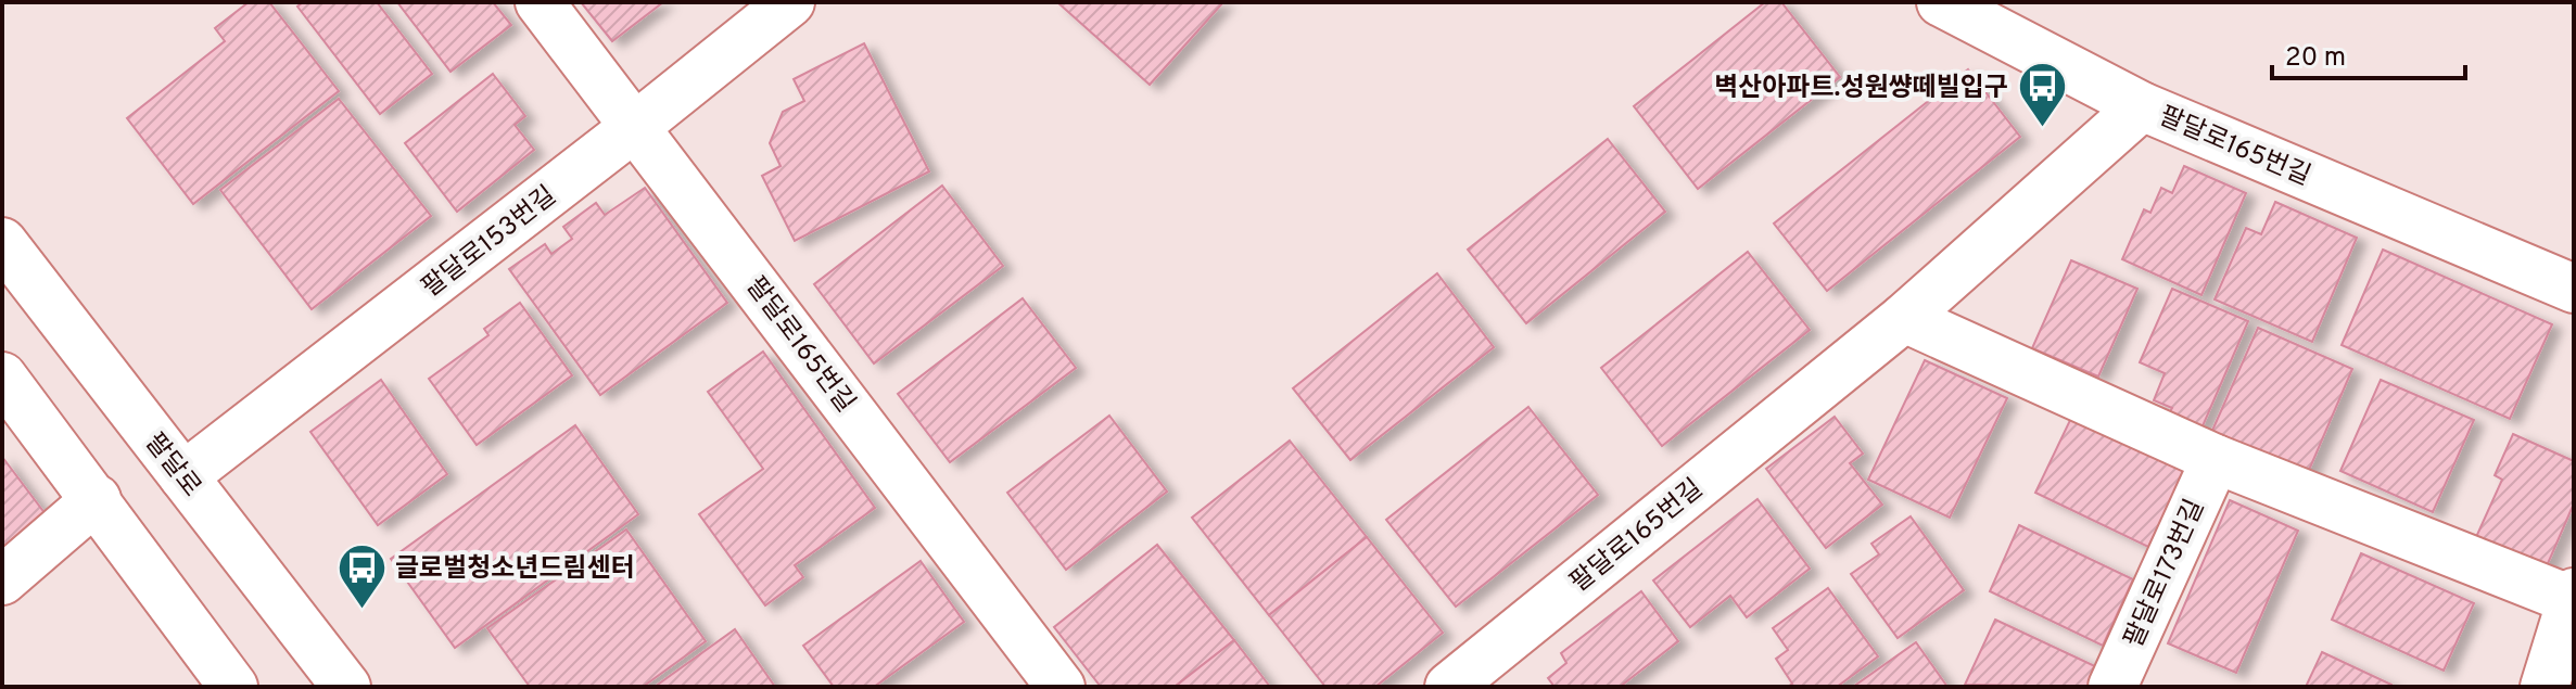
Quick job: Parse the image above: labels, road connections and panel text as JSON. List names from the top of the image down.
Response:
{
  "streets": {
    "street": [
      "팔달로165번길",
      "팔달로153번길",
      "팔달로",
      "팔달로173번길"
    ]
  },
  "crossings": [
    ["팔달로165번길", "팔달로153번길"],
    ["팔달로153번길", "팔달로"]
  ],
  "places": {
    "bus stop": ["벽산아파트.성원썅떼빌입구", "글로벌청소년드림센터"]
  },
  "scale_bar": "20 m"
}
